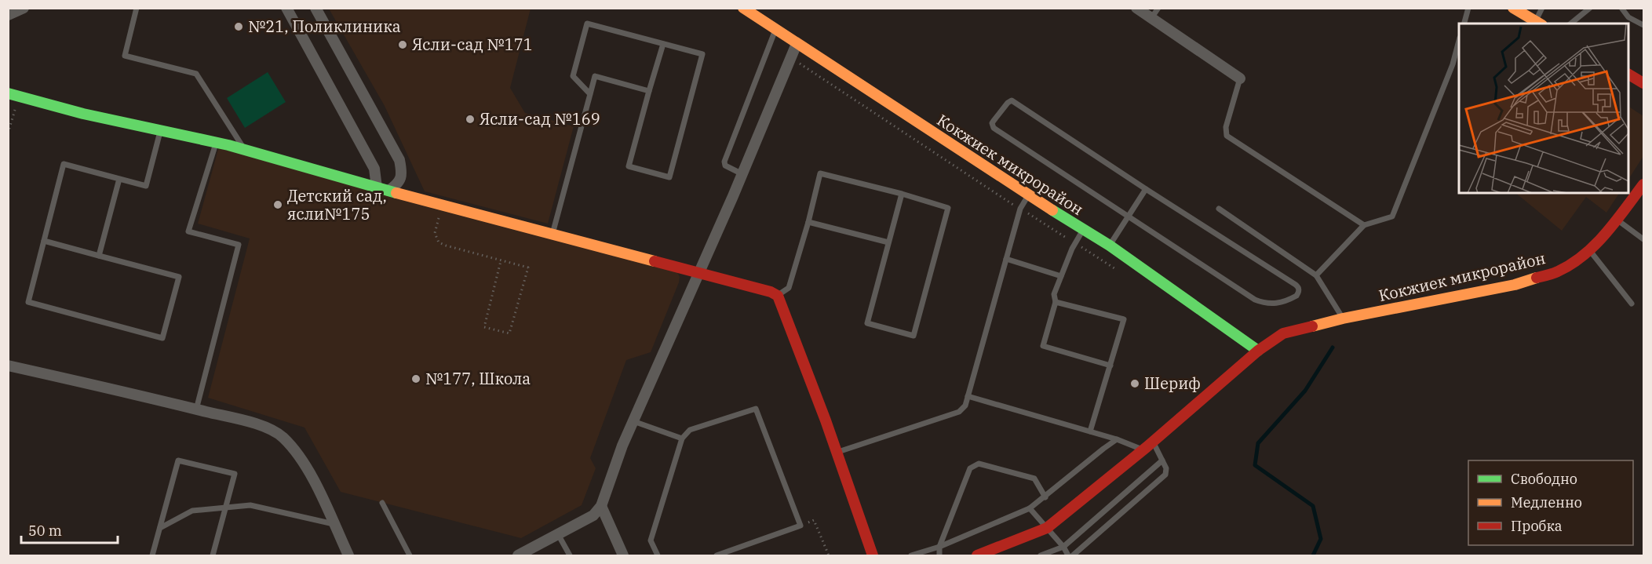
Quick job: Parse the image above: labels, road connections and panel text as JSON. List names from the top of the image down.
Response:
{
  "streets": {
    "street": ["Кокжиек микрорайон"]
  },
  "places": [
    "№21, Поликлиника",
    "Ясли-сад №171",
    "Ясли-сад №169",
    "Детский сад, ясли№175",
    "№177, Школа",
    "Шериф"
  ],
  "legend": ["Свободно", "Медленно", "Пробка"],
  "scale_bar": "50 m"
}
